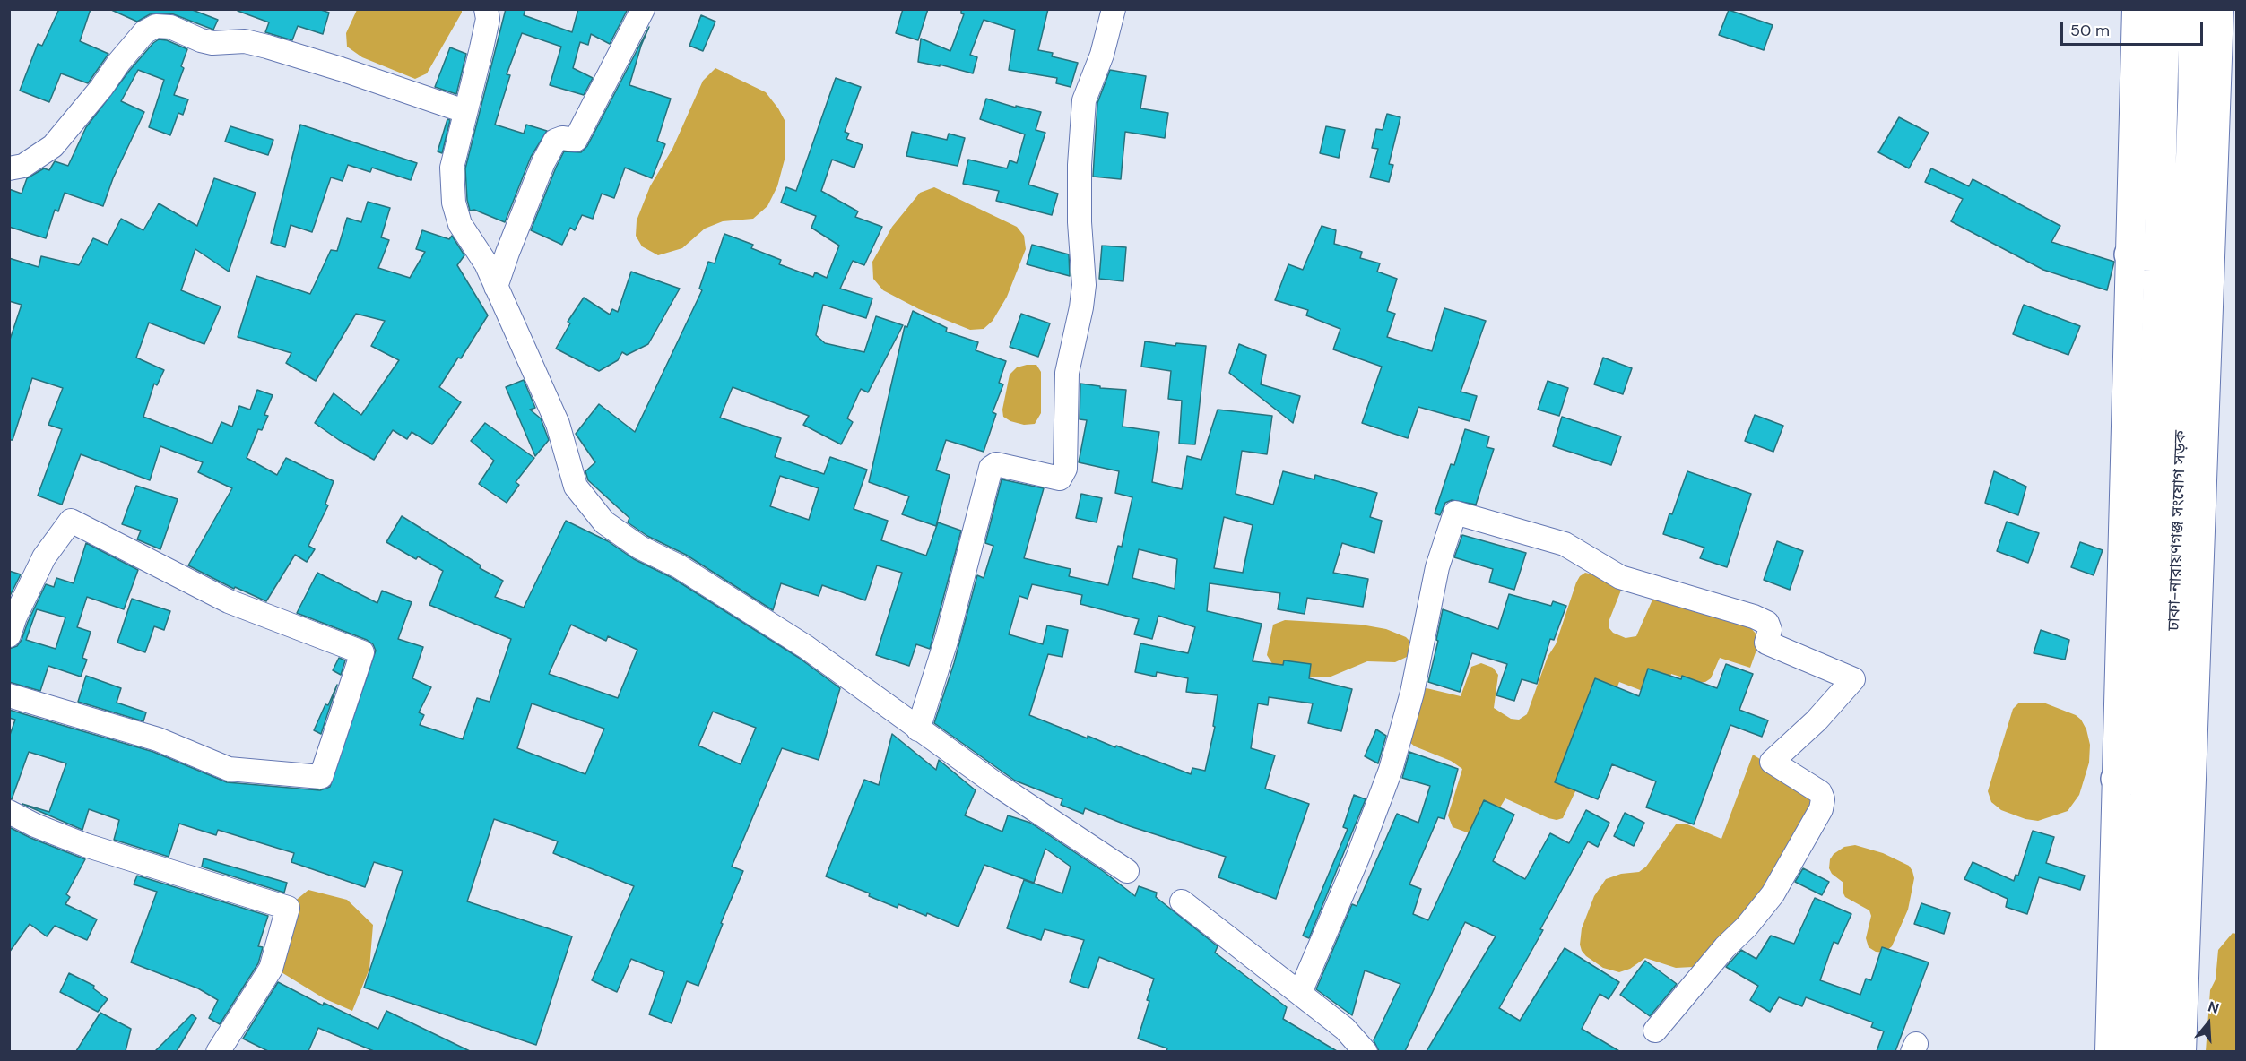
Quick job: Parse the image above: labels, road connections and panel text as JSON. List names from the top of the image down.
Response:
{
  "streets": {
    "main road": ["ঢাকা-নারায়ণগঞ্জ সংযোগ সড়ক"]
  },
  "scale_bar": "50 m",
  "north": "top"
}
